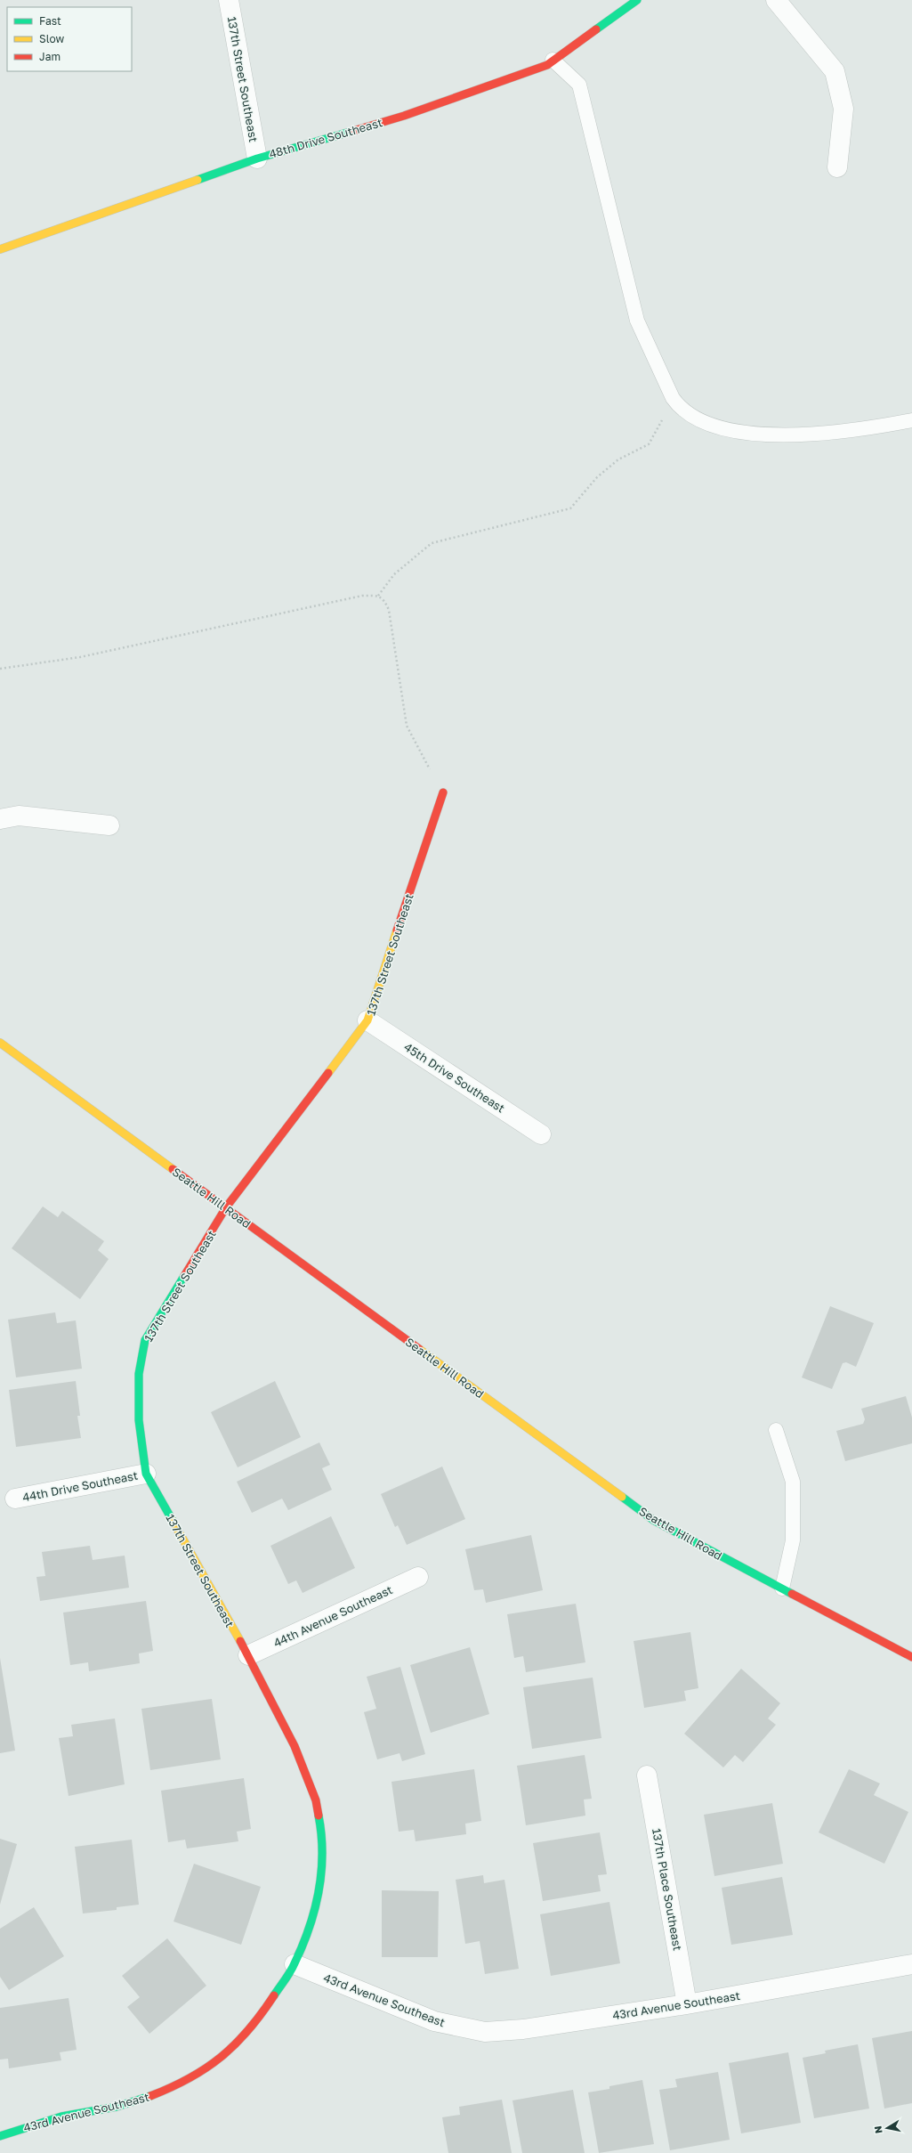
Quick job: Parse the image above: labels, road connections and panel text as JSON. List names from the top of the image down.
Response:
{
  "streets": {
    "street": [
      "137th Street Southeast",
      "48th Drive Southeast",
      "45th Drive Southeast",
      "Seattle Hill Road",
      "44th Drive Southeast",
      "44th Avenue Southeast",
      "137th Place Southeast",
      "43rd Avenue Southeast"
    ]
  },
  "crossings": [
    ["137th Street Southeast", "48th Drive Southeast"],
    ["137th Street Southeast", "45th Drive Southeast"],
    ["137th Street Southeast", "Seattle Hill Road"],
    ["137th Street Southeast", "44th Drive Southeast"],
    ["137th Street Southeast", "44th Avenue Southeast"],
    ["137th Street Southeast", "43rd Avenue Southeast"],
    ["137th Place Southeast", "43rd Avenue Southeast"]
  ],
  "legend": ["Fast", "Slow", "Jam"],
  "north": "left"
}
